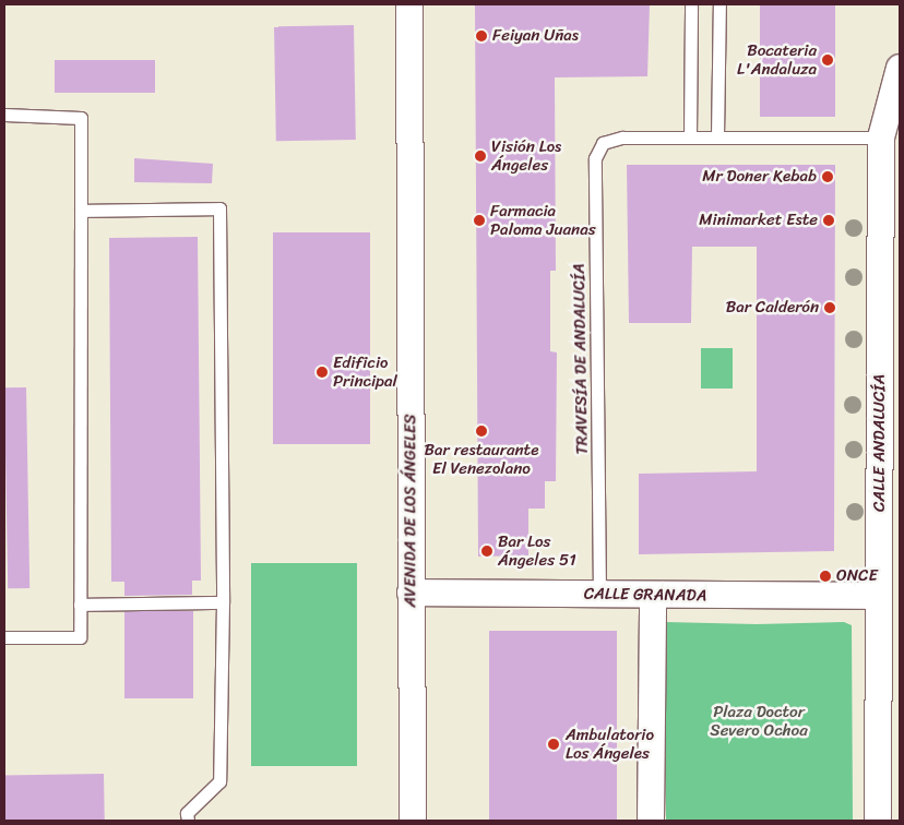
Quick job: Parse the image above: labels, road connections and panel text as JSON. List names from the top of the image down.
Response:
{
  "streets": {
    "street": ["CALLE ANDALUCÍA", "AVENIDA DE LOS ÁNGELES", "CALLE GRANADA"],
    "lane": ["TRAVESÍA DE ANDALUCÍA"]
  },
  "crossings": [
    ["TRAVESÍA DE ANDALUCÍA", "CALLE ANDALUCÍA"],
    ["TRAVESÍA DE ANDALUCÍA", "CALLE GRANADA"],
    ["CALLE ANDALUCÍA", "CALLE GRANADA"],
    ["AVENIDA DE LOS ÁNGELES", "CALLE GRANADA"]
  ],
  "parks": ["Plaza Doctor Severo Ochoa"],
  "places": [
    "Feiyan Uñas",
    "Bocateria L'Andaluza",
    "Visión Los Ángeles",
    "Mr Doner Kebab",
    "Farmacia Paloma Juanas",
    "Minimarket Este",
    "Bar Calderón",
    "Edificio Principal",
    "Bar restaurante El Venezolano",
    "Bar Los Ángeles 51",
    "ONCE",
    "Ambulatorio Los Ángeles"
  ]
}
